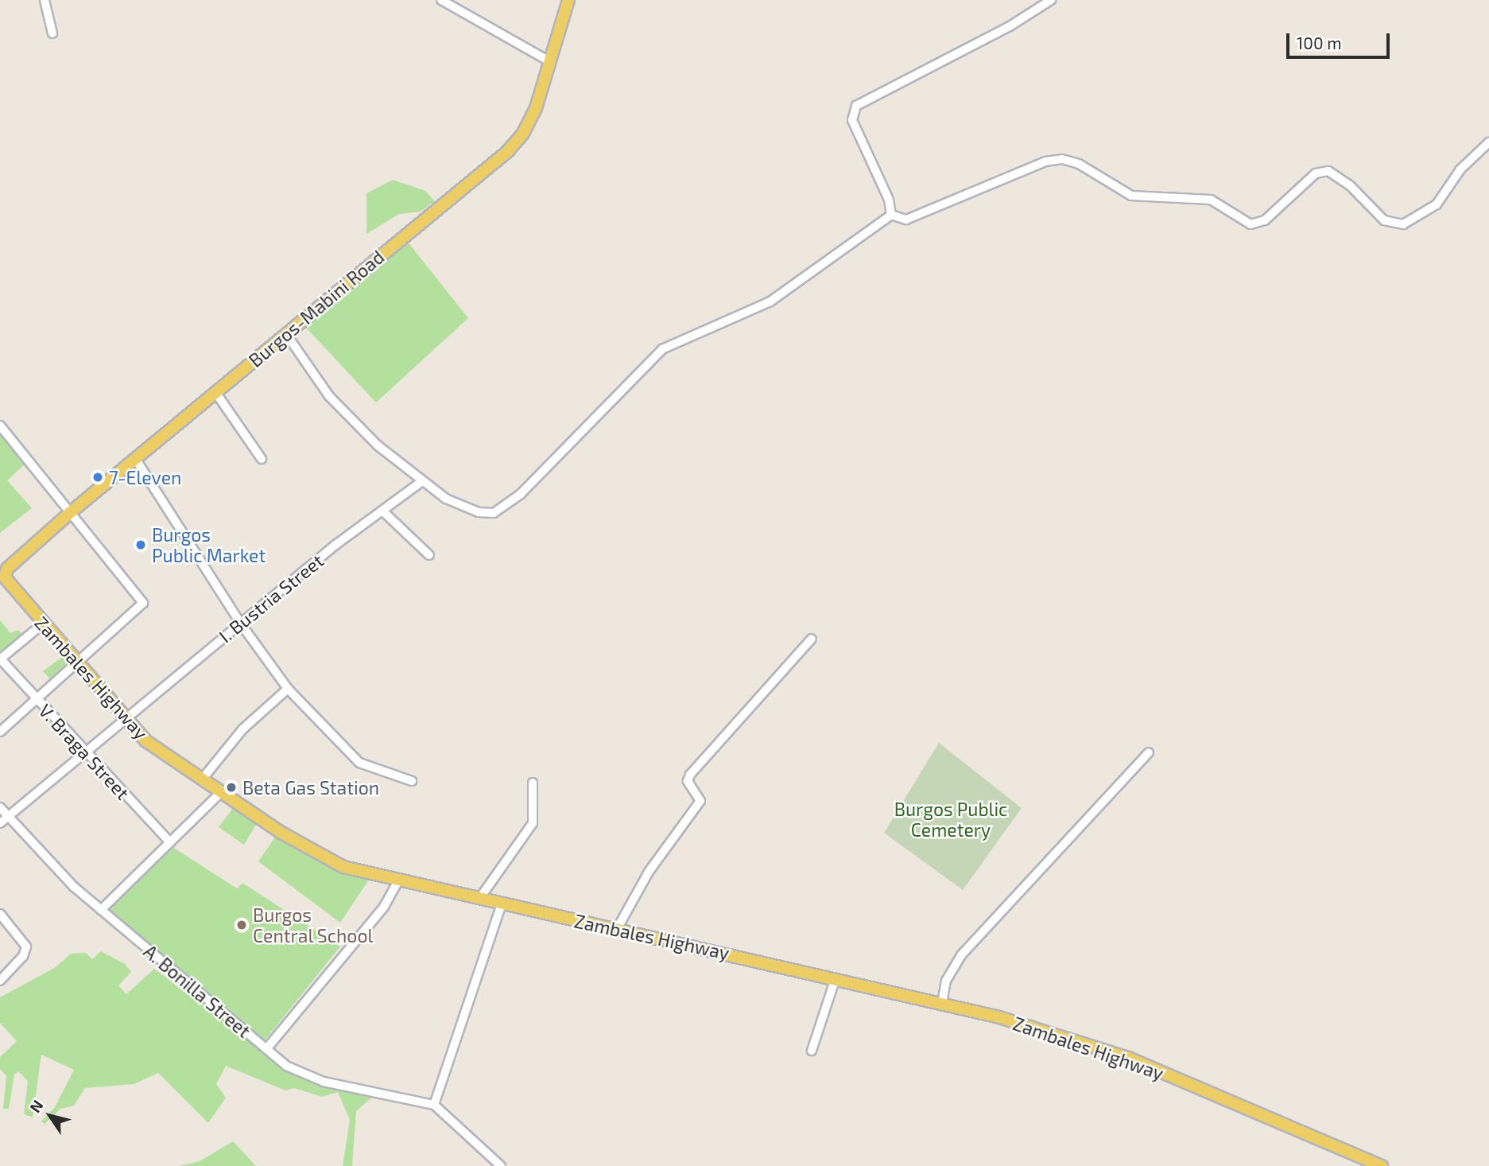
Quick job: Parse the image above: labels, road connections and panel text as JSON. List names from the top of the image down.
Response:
{
  "streets": {
    "main road": ["Burgos-Mabini Road", "Zambales Highway"],
    "street": ["I. Bustria Street", "V. Braga Street", "A. Bonilla Street"]
  },
  "crossings": [
    ["Burgos-Mabini Road", "Zambales Highway"],
    ["I. Bustria Street", "Zambales Highway"],
    ["I. Bustria Street", "V. Braga Street"],
    ["I. Bustria Street", "A. Bonilla Street"]
  ],
  "parks": ["Burgos Public Cemetery"],
  "places": [
    "7-Eleven",
    "Burgos Public Market",
    "Beta Gas Station",
    "Burgos Central School"
  ],
  "scale_bar": "100 m",
  "north": "top left"
}
